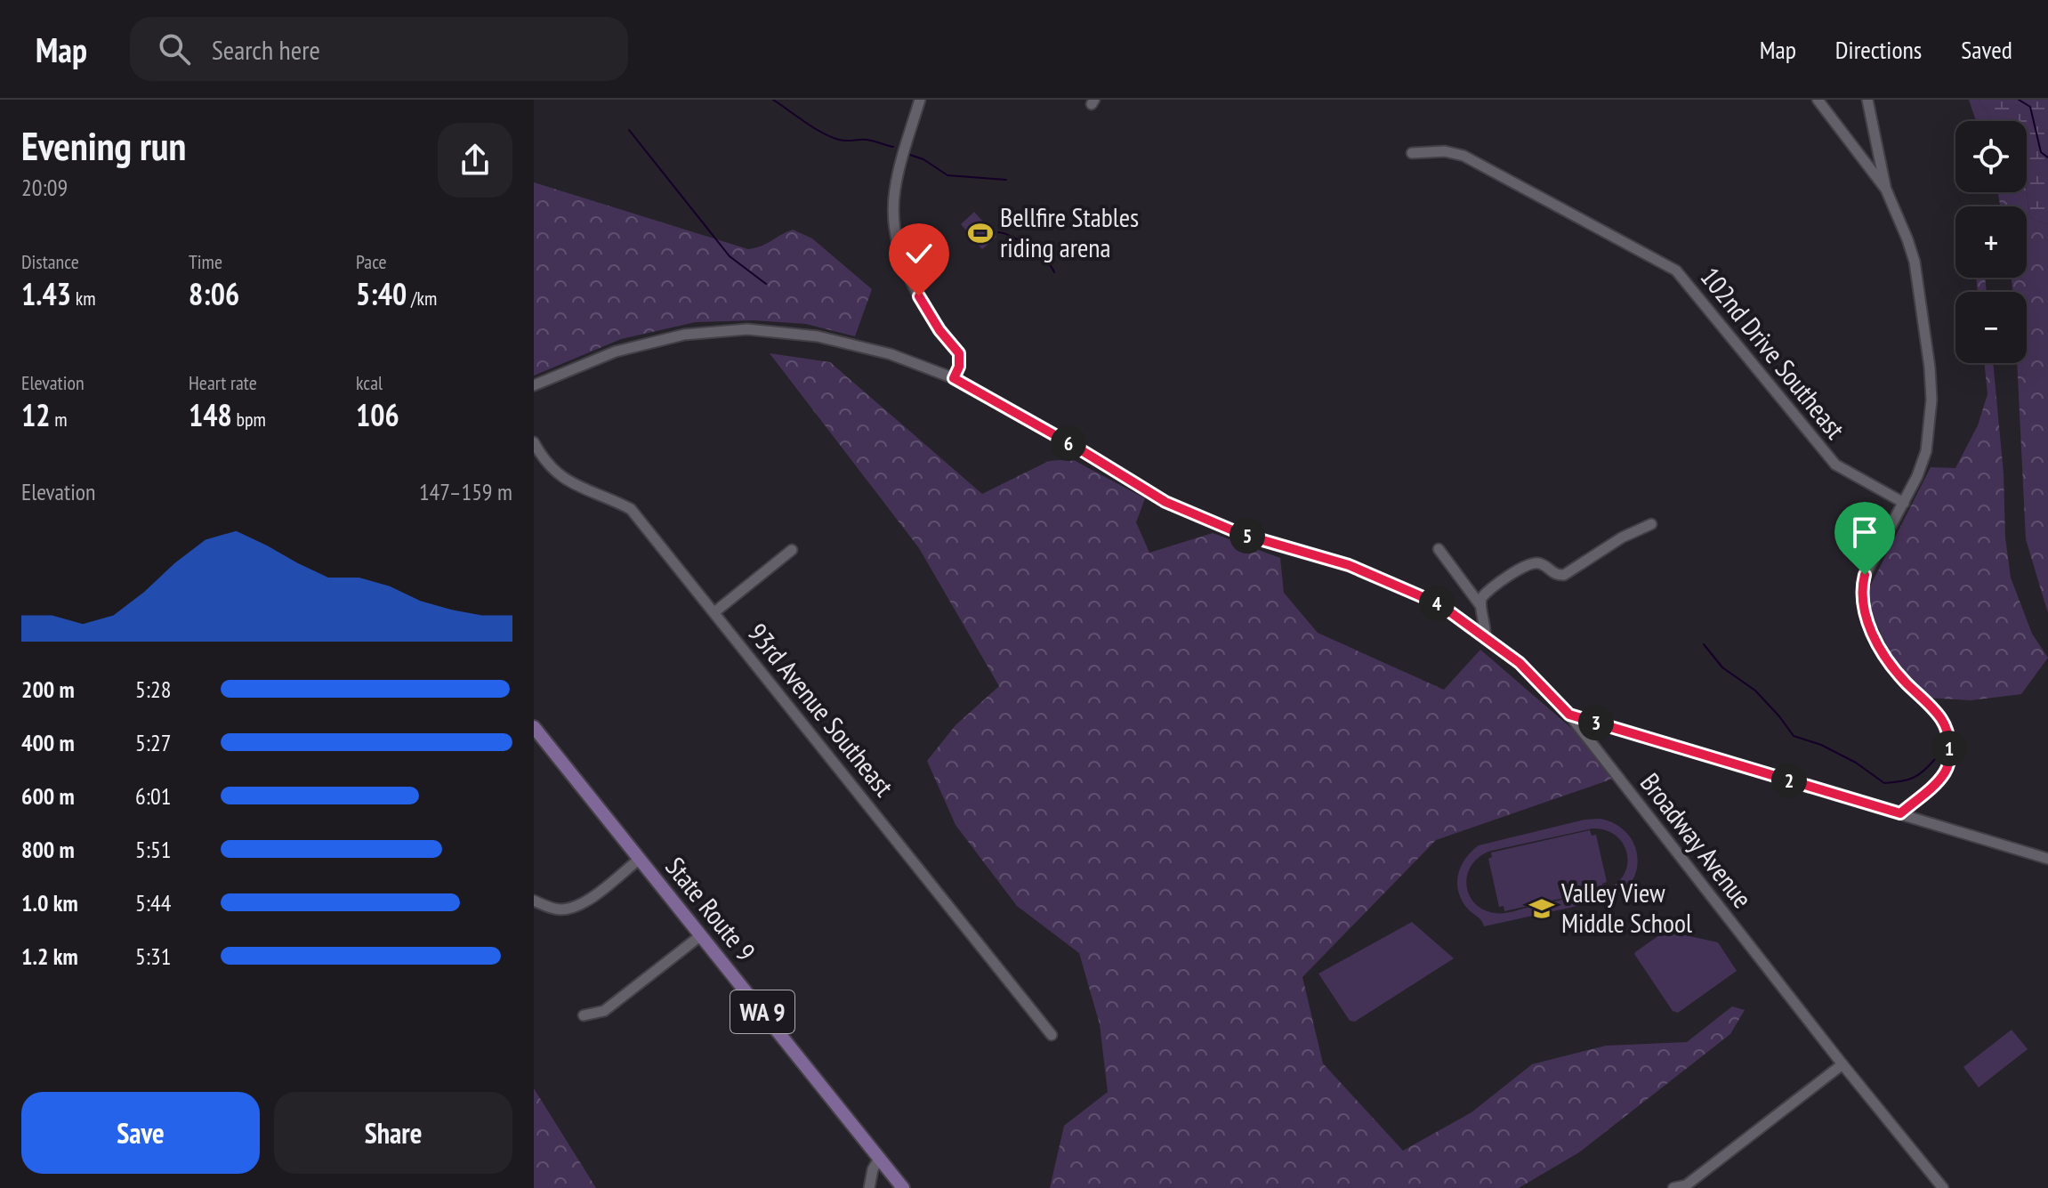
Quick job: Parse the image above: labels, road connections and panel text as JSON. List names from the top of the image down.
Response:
{
  "streets": {
    "main road": ["State Route 9", "WA 9"],
    "street": ["102nd Drive Southeast", "93rd Avenue Southeast", "Broadway Avenue"]
  },
  "places": {
    "sports": ["Bellfire Stables riding arena"],
    "school or university": ["Valley View Middle School"]
  },
  "page": {
    "header": "Map",
    "search": "Search here",
    "nav": ["Map", "Directions", "Saved"],
    "heading": ["Evening run", "20:09"],
    "map_buttons": ["+", "−"],
    "stats": [
      ["Distance", "1.43 km"],
      ["Time", "8:06"],
      ["Pace", "5:40 /km"],
      ["Elevation", "12 m"],
      ["Heart rate", "148 bpm"],
      ["kcal", "106"]
    ],
    "pins": [
      "6",
      "5",
      "4",
      "3",
      "1",
      "2"
    ],
    "chart": ["Elevation", "147–159 m"],
    "list": [
      {
        "name": "200 m",
        "note": "5:28"
      },
      {
        "name": "400 m",
        "note": "5:27"
      },
      {
        "name": "600 m",
        "note": "6:01"
      },
      {
        "name": "800 m",
        "note": "5:51"
      },
      {
        "name": "1.0 km",
        "note": "5:44"
      },
      {
        "name": "1.2 km",
        "note": "5:31"
      }
    ],
    "buttons": ["Save", "Share"]
  }
}
